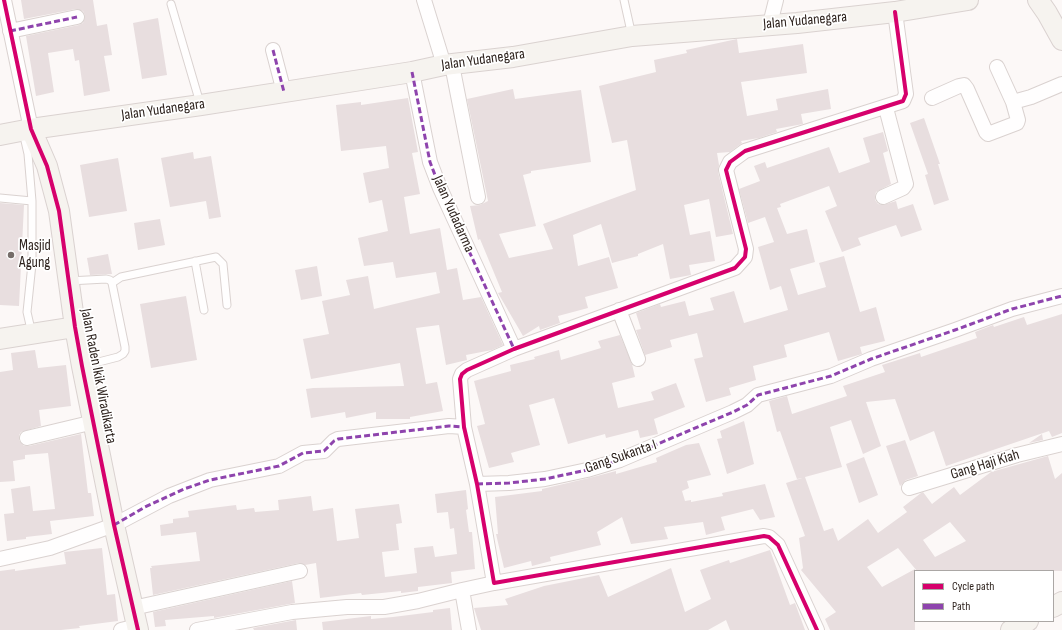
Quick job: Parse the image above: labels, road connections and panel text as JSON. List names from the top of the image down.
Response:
{
  "streets": {
    "main road": ["Jalan Yudanegara", "Jalan Raden Ikik Wiradikarta"],
    "street": ["Jalan Yudadarma", "Gang Sukanta I", "Gang Haji Kiah"]
  },
  "crossings": [
    ["Jalan Yudanegara", "Jalan Yudadarma"],
    ["Jalan Yudanegara", "Jalan Raden Ikik Wiradikarta"]
  ],
  "places": ["Masjid Agung"],
  "legend": ["Cycle path", "Path"]
}
